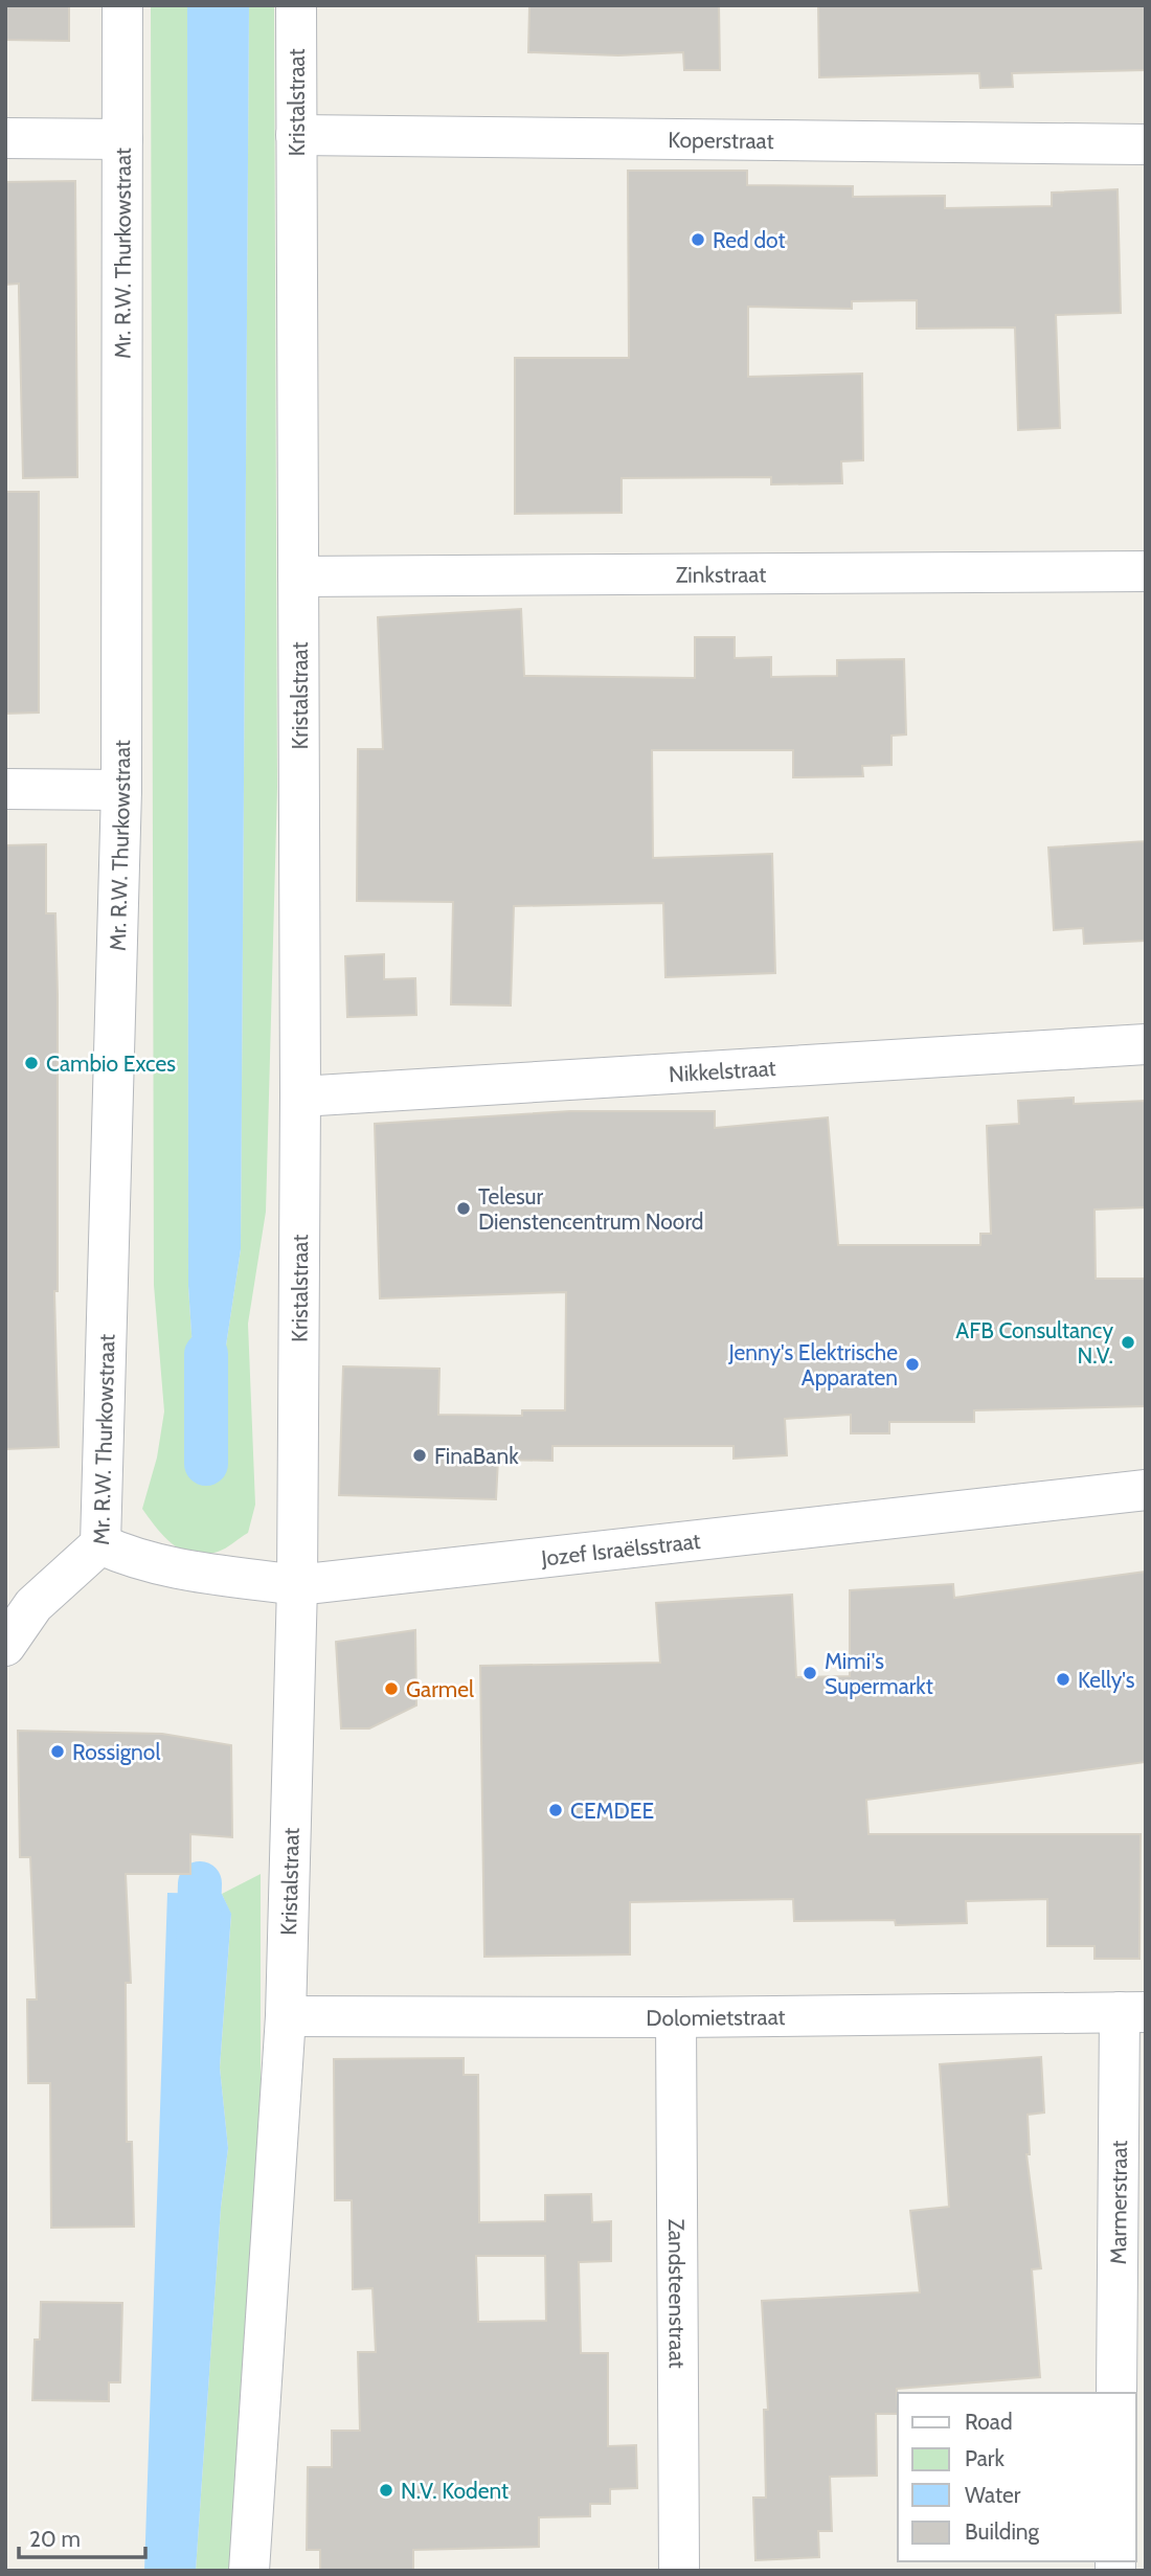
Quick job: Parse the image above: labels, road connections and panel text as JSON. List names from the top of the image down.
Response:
{
  "streets": {
    "street": [
      "Kristalstraat",
      "Koperstraat",
      "Mr. R.W. Thurkowstraat",
      "Zinkstraat",
      "Nikkelstraat",
      "Jozef Israëlsstraat",
      "Dolomietstraat",
      "Marmerstraat",
      "Zandsteenstraat"
    ]
  },
  "crossings": [
    ["Kristalstraat", "Koperstraat"],
    ["Kristalstraat", "Zinkstraat"],
    ["Kristalstraat", "Nikkelstraat"],
    ["Kristalstraat", "Jozef Israëlsstraat"],
    ["Kristalstraat", "Dolomietstraat"],
    ["Mr. R.W. Thurkowstraat", "Jozef Israëlsstraat"],
    ["Dolomietstraat", "Marmerstraat"],
    ["Dolomietstraat", "Zandsteenstraat"]
  ],
  "places": [
    "Red dot",
    "Cambio Exces",
    "Telesur Dienstencentrum Noord",
    "AFB Consultancy N.V.",
    "Jenny's Elektrische Apparaten",
    "FinaBank",
    "Mimi's Supermarkt",
    "Kelly's",
    "Garmel",
    "Rossignol",
    "CEMDEE",
    "N.V. Kodent"
  ],
  "legend": [
    "Road",
    "Park",
    "Water",
    "Building"
  ],
  "scale_bar": "20 m"
}
